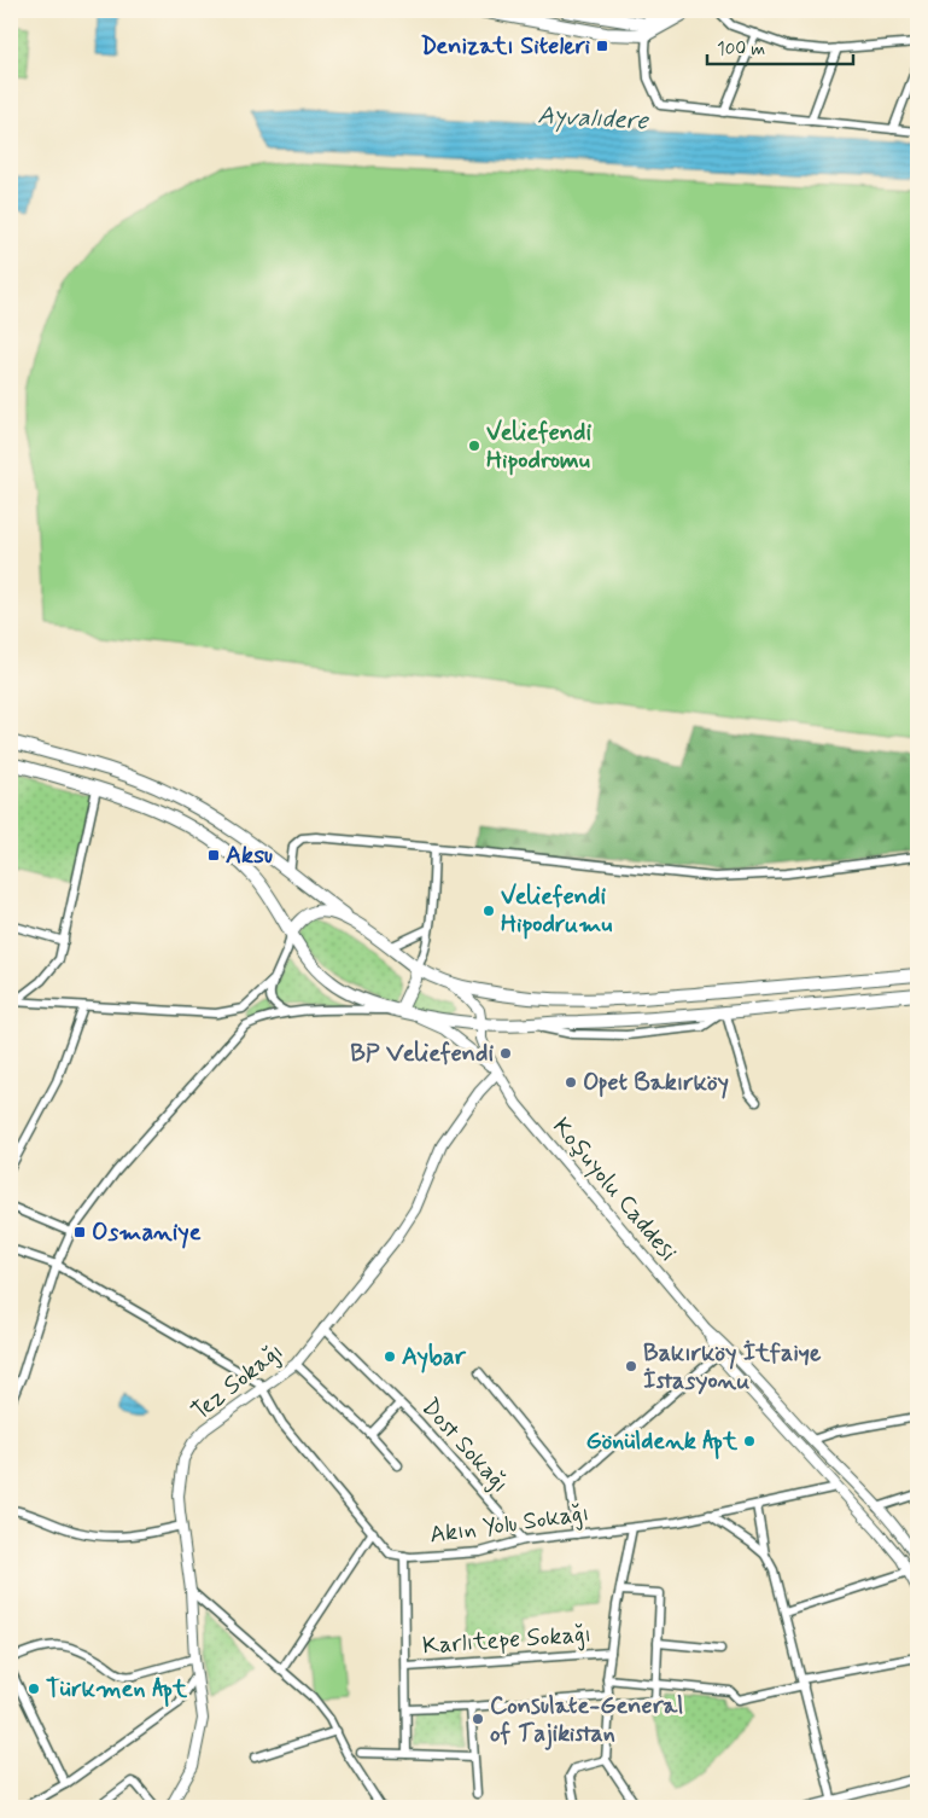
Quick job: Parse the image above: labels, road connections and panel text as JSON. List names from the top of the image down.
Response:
{
  "streets": {
    "street": [
      "Koşuyolu Caddesi",
      "Tez Sokağı",
      "Dost Sokağı",
      "Akın Yolu Sokağı",
      "Karlıtepe Sokağı"
    ]
  },
  "crossings": [
    ["Koşuyolu Caddesi", "Tez Sokağı"],
    ["Koşuyolu Caddesi", "Akın Yolu Sokağı"],
    ["Tez Sokağı", "Dost Sokağı"],
    ["Tez Sokağı", "Akın Yolu Sokağı"],
    ["Dost Sokağı", "Akın Yolu Sokağı"]
  ],
  "water": ["Ayvalıdere"],
  "places": {
    "transit": ["Denizatı Siteleri", "Aksu", "Osmaniye"],
    "other": [
      "Veliefendi Hipodromu",
      "Veliefendi Hipodrumu",
      "BP Veliefendi",
      "Opet Bakırköy",
      "Aybar",
      "Bakırköy İtfaiye İstasyonu",
      "Gönüldenk Apt",
      "Türkmen Apt",
      "Consulate-General of Tajikistan"
    ]
  },
  "scale_bar": "100 m"
}
